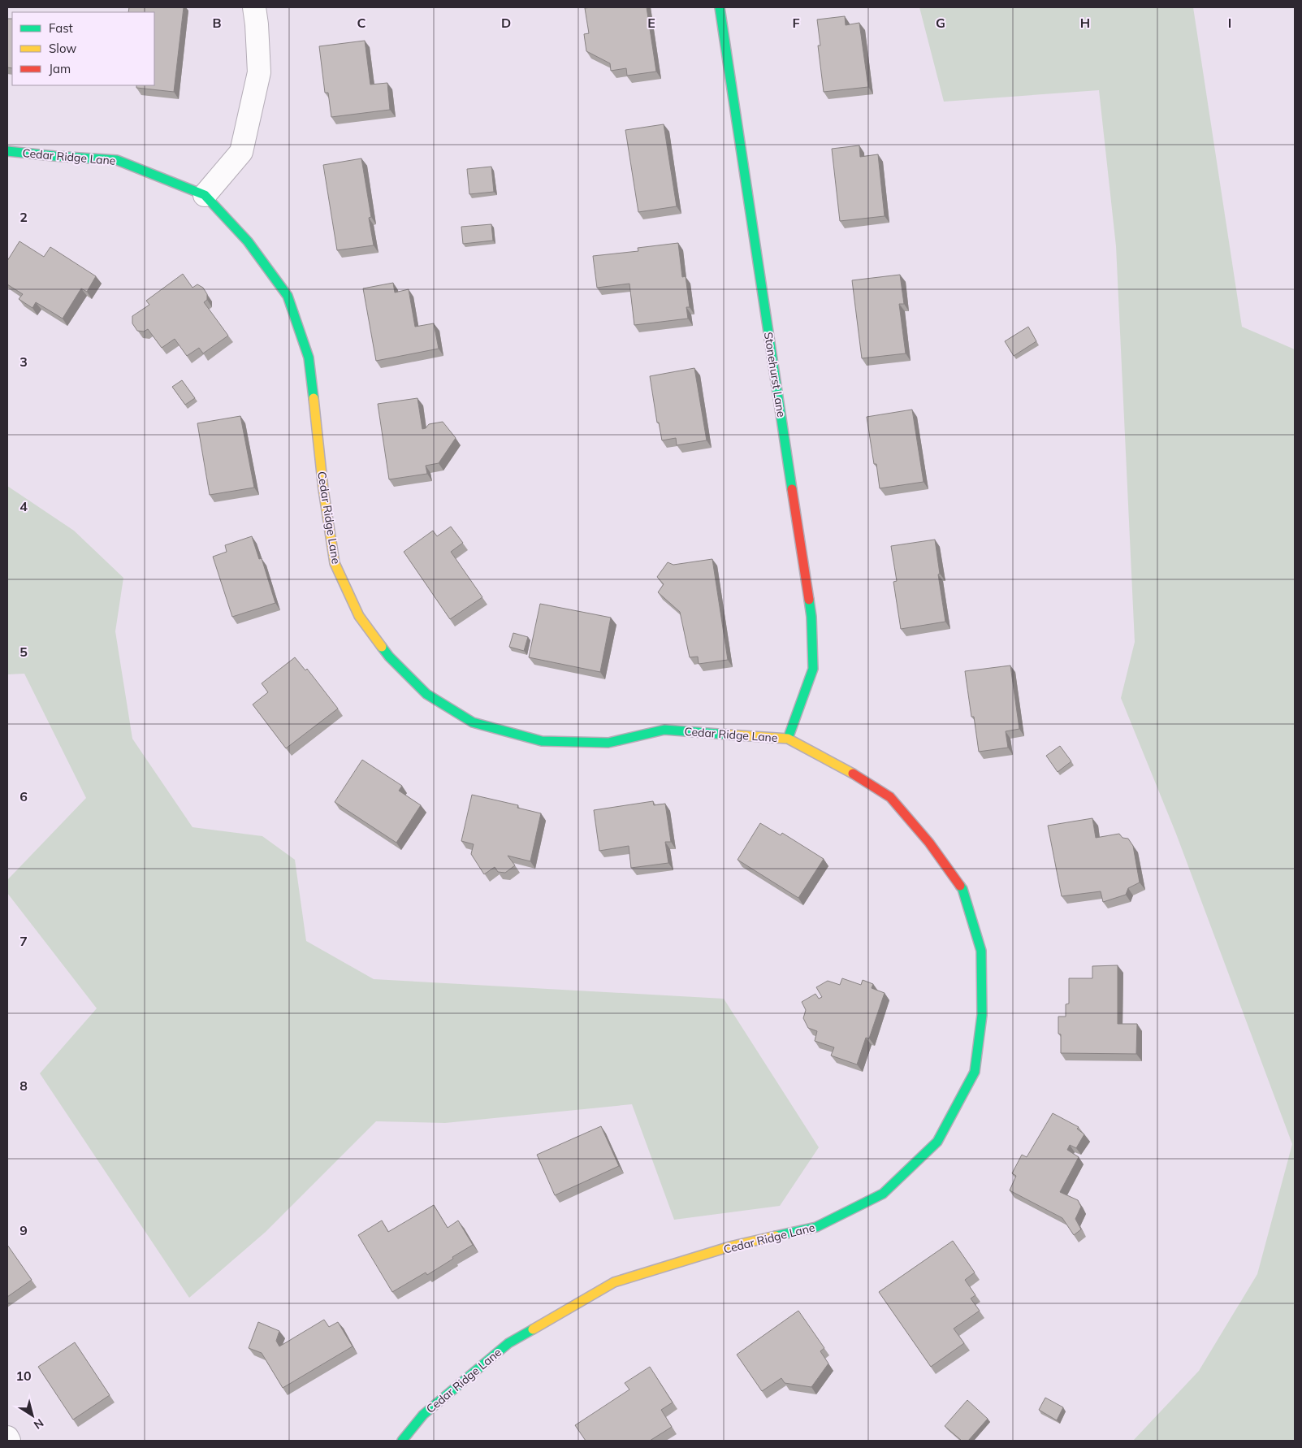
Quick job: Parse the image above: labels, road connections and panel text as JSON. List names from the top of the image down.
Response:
{
  "streets": {
    "street": ["Cedar Ridge Lane", "Stonehurst Lane"]
  },
  "crossings": [
    ["Cedar Ridge Lane", "Stonehurst Lane"]
  ],
  "legend": ["Fast", "Slow", "Jam"],
  "north": "bottom right",
  "grid": {
    "columns": [
      "B",
      "C",
      "D",
      "E",
      "F",
      "G",
      "H",
      "I"
    ],
    "rows": [
      "2",
      "3",
      "4",
      "5",
      "6",
      "7",
      "8",
      "9",
      "10"
    ]
  }
}
